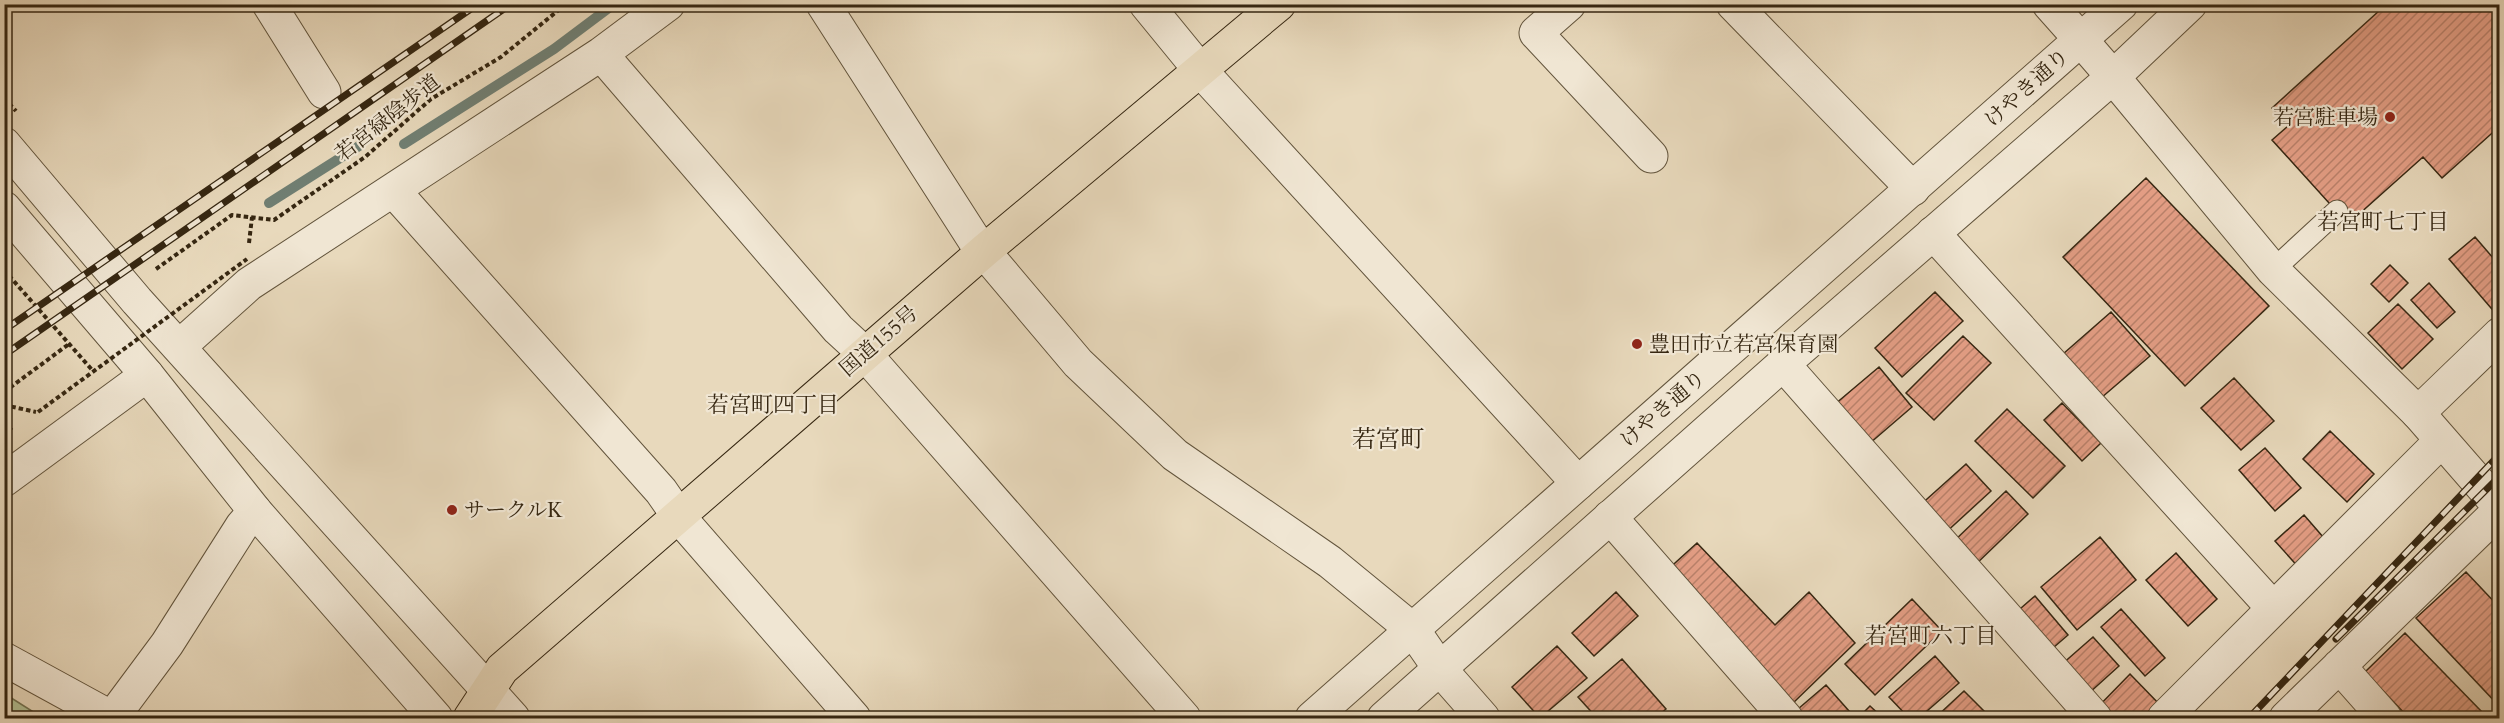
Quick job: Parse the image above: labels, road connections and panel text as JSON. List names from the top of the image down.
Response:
{
  "streets": {
    "highway": ["国道155号"],
    "street": ["けやき通り"],
    "path": ["若宮緑陰歩道"]
  },
  "districts": [
    "若宮町七丁目",
    "若宮町四丁目",
    "若宮町",
    "若宮町六丁目"
  ],
  "places": ["若宮駐車場", "豊田市立若宮保育園", "サークルK"]
}
